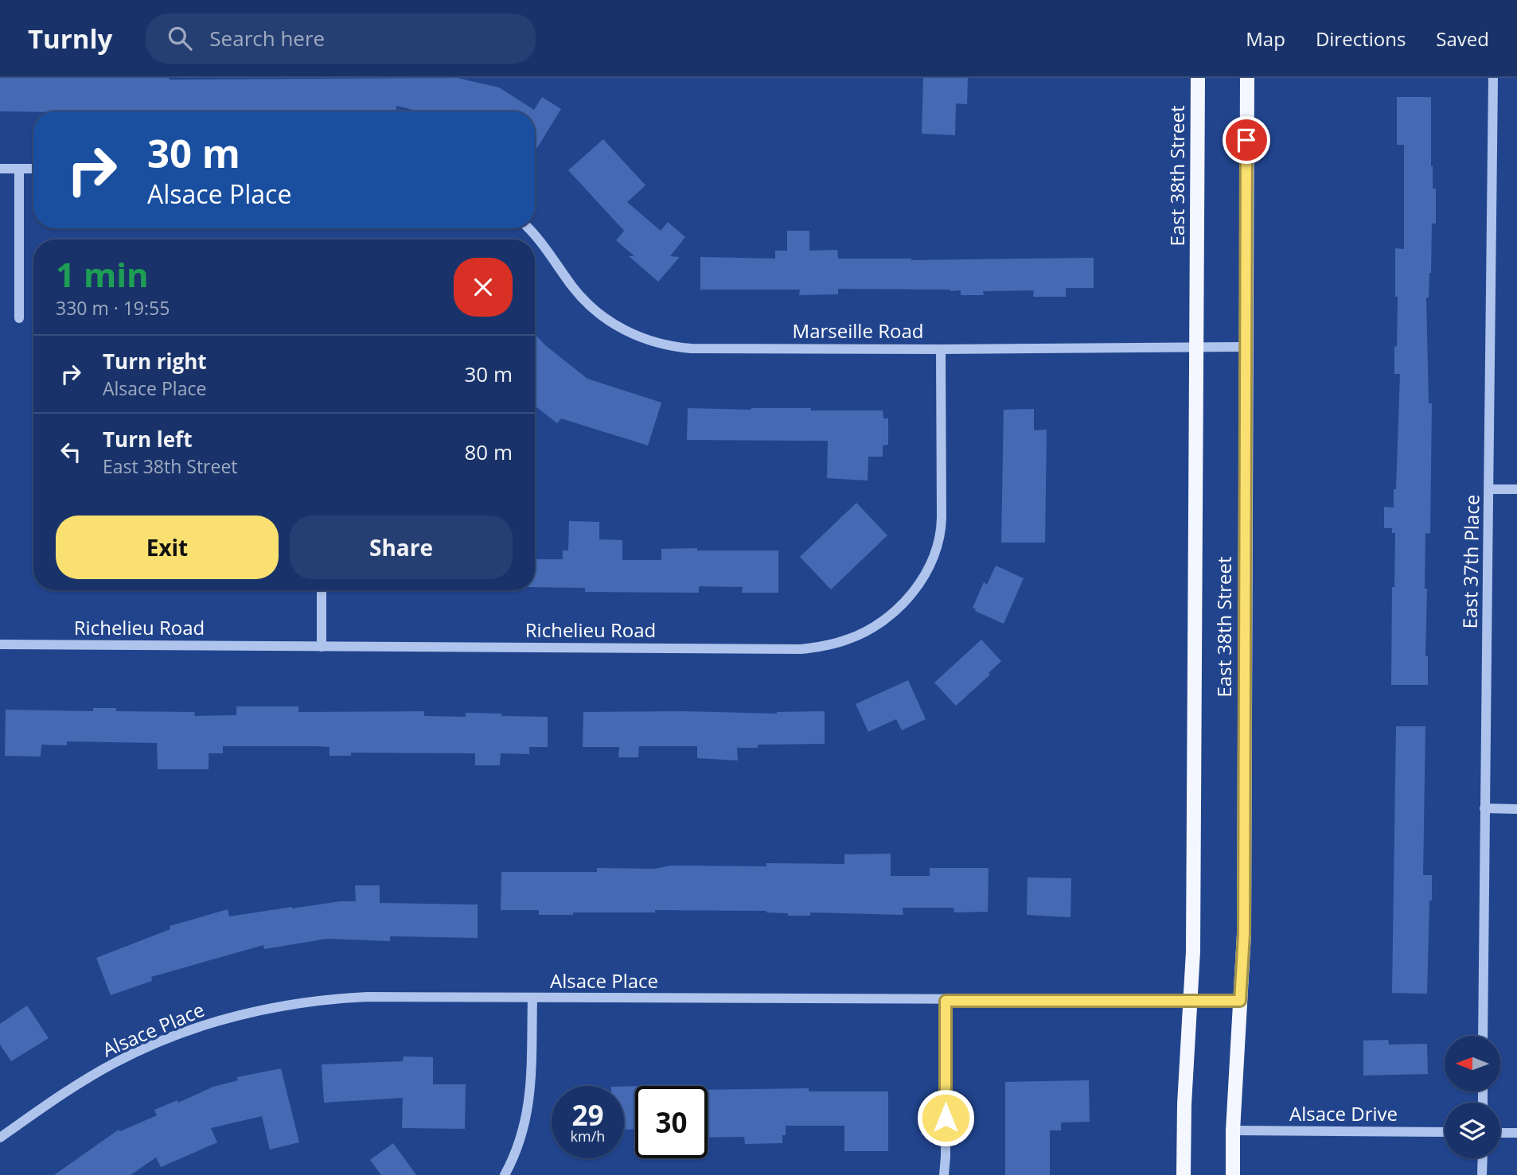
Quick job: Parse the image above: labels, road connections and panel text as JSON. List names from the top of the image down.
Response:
{
  "streets": {
    "main road": ["East 38th Street"],
    "street": [
      "Marseille Road",
      "East 37th Place",
      "Richelieu Road",
      "Alsace Place",
      "Alsace Drive"
    ]
  },
  "crossings": [
    ["East 38th Street", "Marseille Road"],
    ["East 38th Street", "Alsace Place"],
    ["East 38th Street", "Alsace Drive"],
    ["Marseille Road", "Richelieu Road"]
  ],
  "north": "left",
  "page": {
    "header": "Turnly",
    "search": "Search here",
    "nav": ["Map", "Directions", "Saved"],
    "turn": ["30 m", "Alsace Place"],
    "heading": ["1 min", "330 m · 19:55"],
    "list": [
      {
        "name": "Turn right",
        "note": "Alsace Place",
        "value": "30 m"
      },
      {
        "name": "Turn left",
        "note": "East 38th Street",
        "value": "80 m"
      }
    ],
    "buttons": ["Exit", "Share"],
    "speed": "29 km/h",
    "limit": "30"
  }
}
